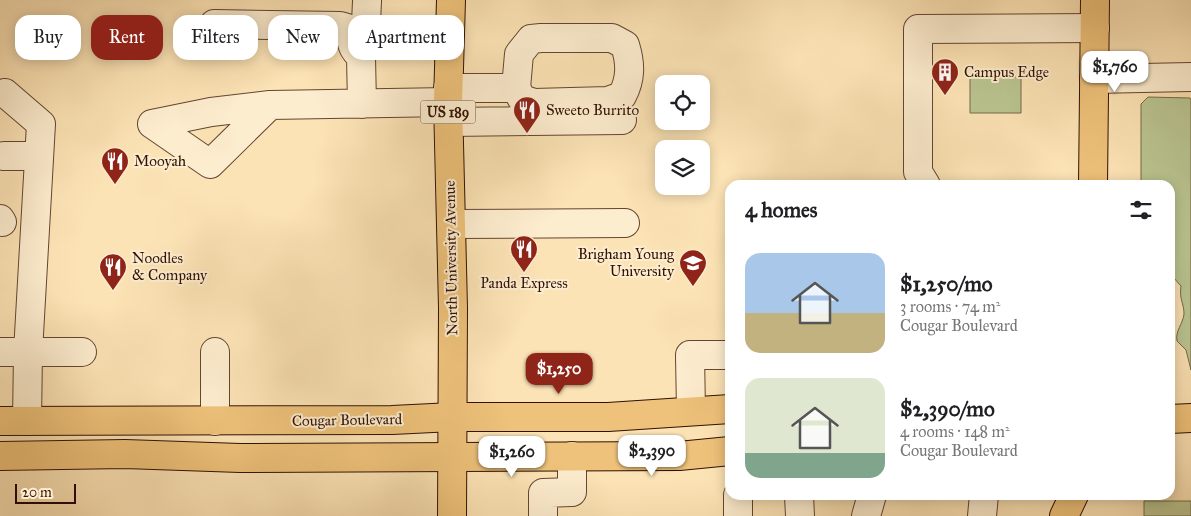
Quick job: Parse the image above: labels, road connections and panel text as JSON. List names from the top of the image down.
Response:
{
  "streets": {
    "main road": ["US 189", "North University Avenue", "Cougar Boulevard"]
  },
  "crossings": [
    ["North University Avenue", "Cougar Boulevard"]
  ],
  "places": {
    "building": ["Campus Edge"],
    "restaurant": [
      "Sweeto Burrito",
      "Mooyah",
      "Panda Express",
      "Noodles & Company"
    ],
    "school or university": ["Brigham Young University"]
  },
  "scale_bar": "20 m",
  "page": {
    "chip": [
      "Buy",
      "Rent",
      "Filters",
      "New",
      "Apartment"
    ],
    "price": [
      "$1,760",
      "$1,250",
      "$2,390",
      "$1,260"
    ],
    "heading": "4 homes",
    "list": [
      {
        "name": "$1,250/mo",
        "note": "3 rooms · 74 m² · Cougar Boulevard"
      },
      {
        "name": "$2,390/mo",
        "note": "4 rooms · 148 m² · Cougar Boulevard"
      }
    ],
    "scale": "20 m"
  }
}
